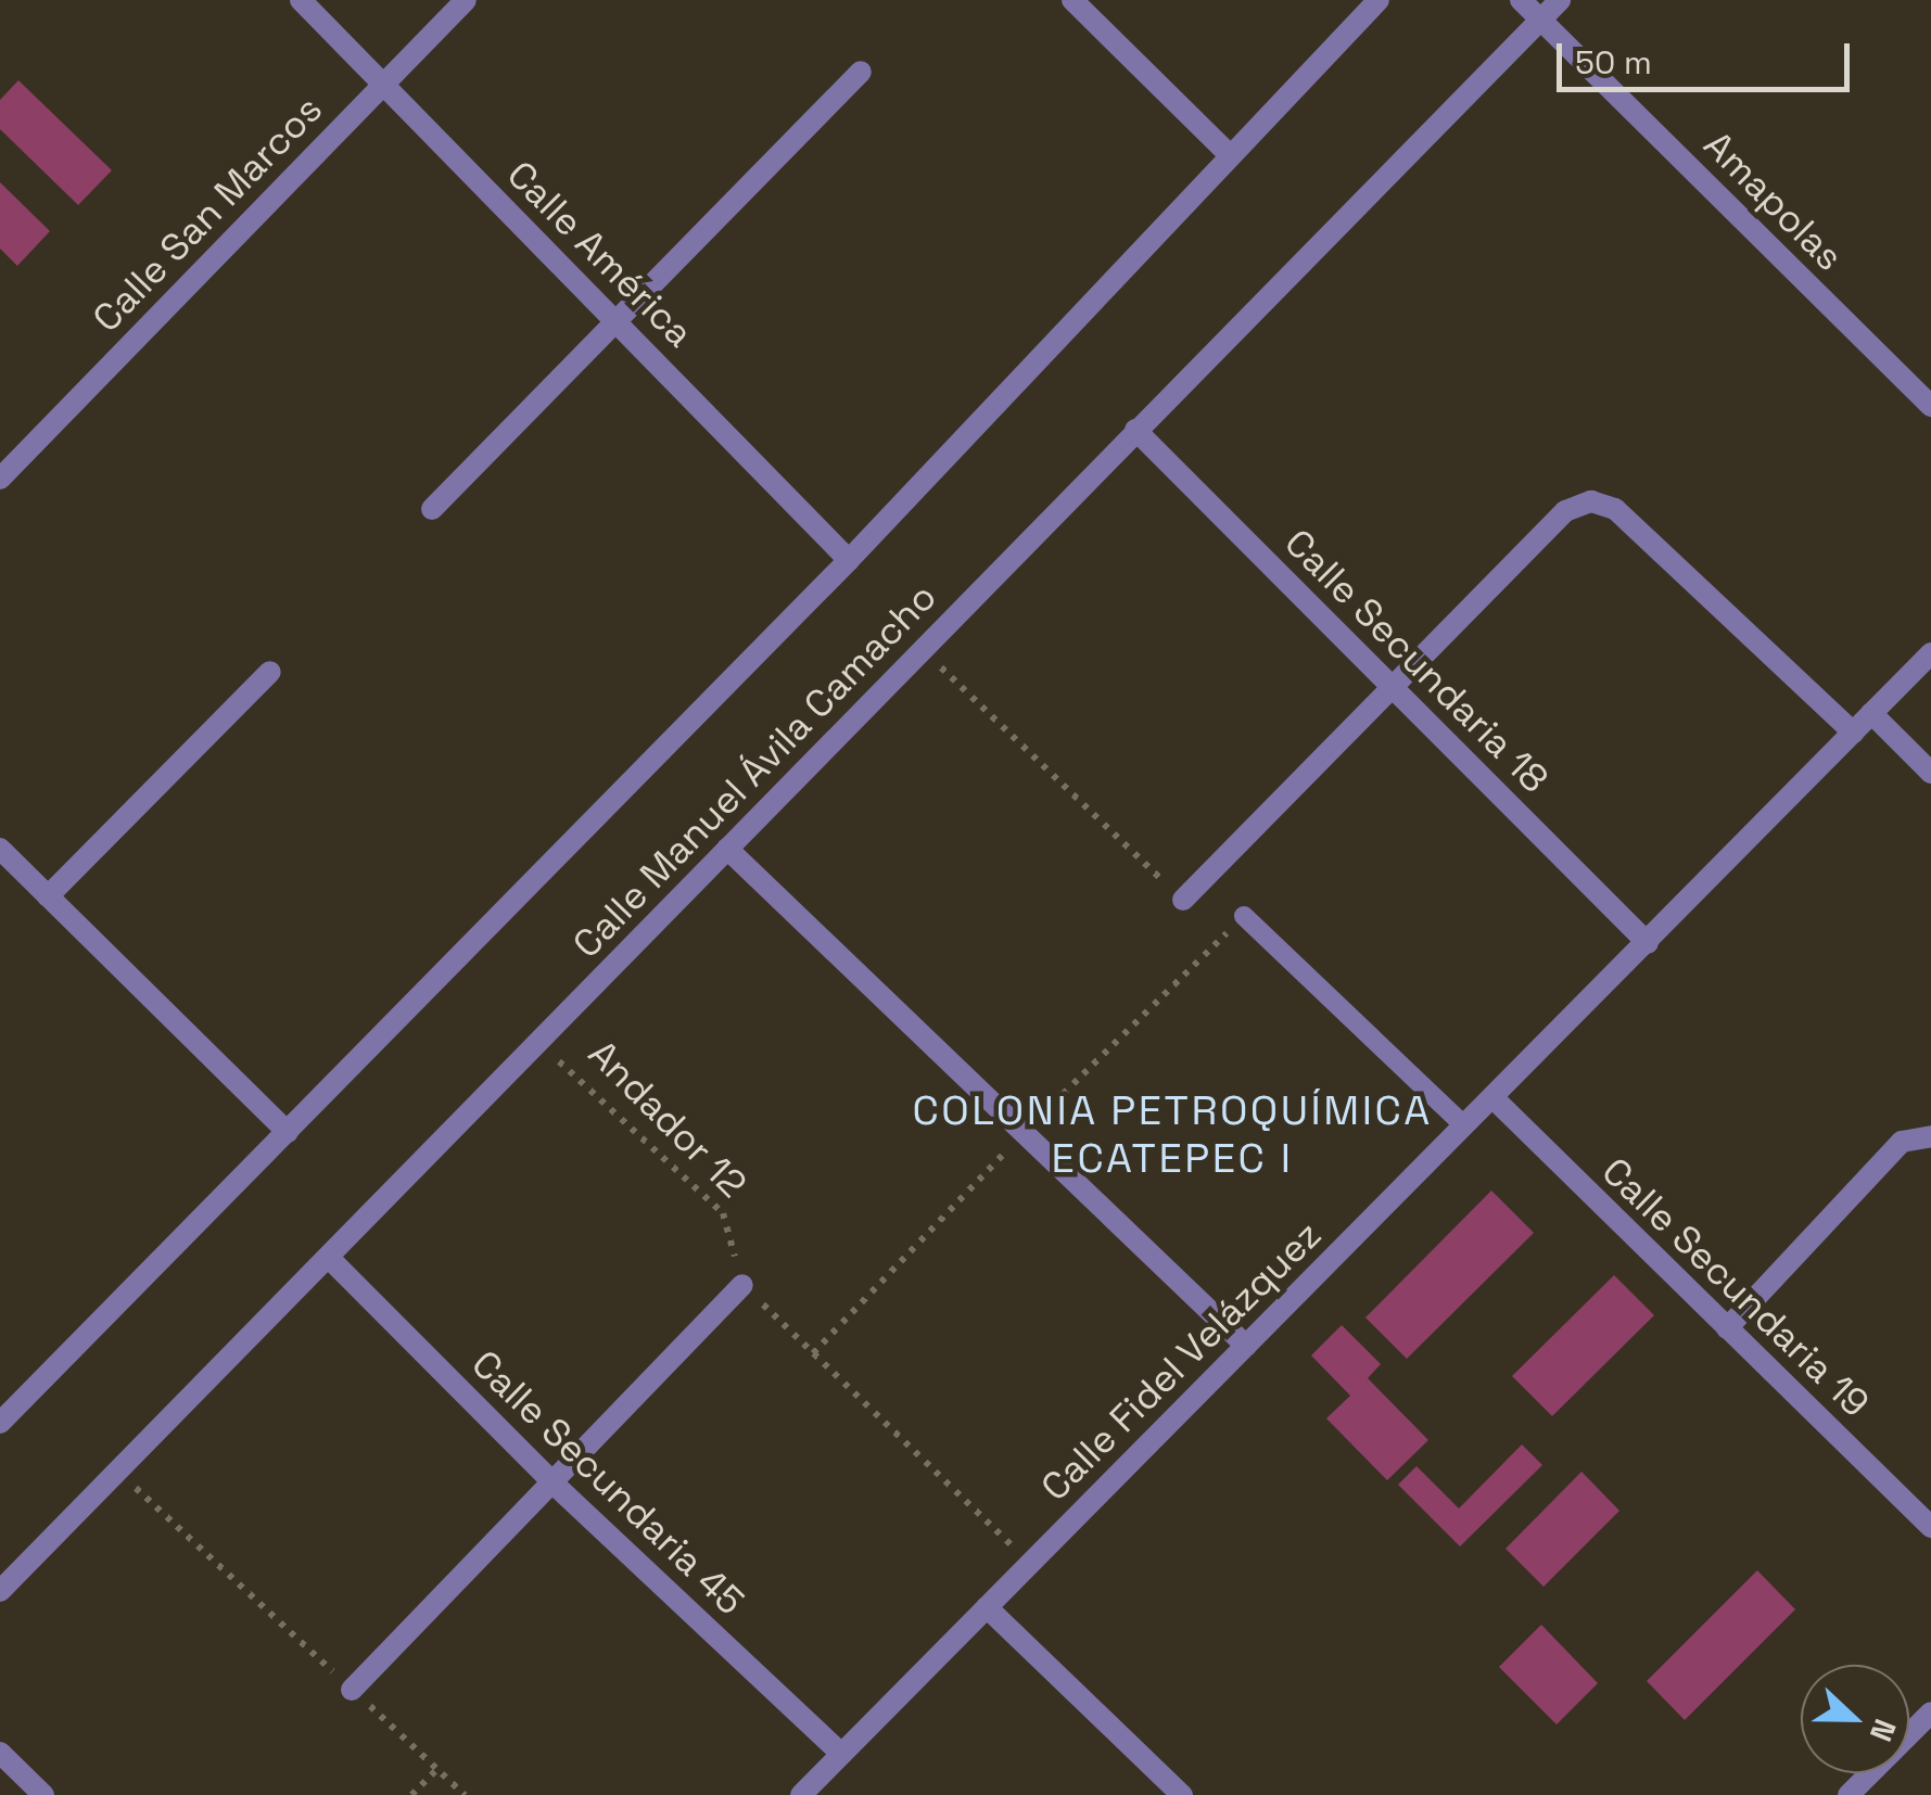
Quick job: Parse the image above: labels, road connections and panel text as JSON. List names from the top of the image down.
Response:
{
  "streets": {
    "street": [
      "Amapolas",
      "Calle San Marcos",
      "Calle América",
      "Calle Secundaria 18",
      "Calle Manuel Ávila Camacho",
      "Calle Secundaria 19",
      "Calle Fidel Velázquez",
      "Calle Secundaria 45"
    ],
    "path": ["Andador 12"]
  },
  "crossings": [
    ["Amapolas", "Calle Manuel Ávila Camacho"],
    ["Calle San Marcos", "Calle América"],
    ["Calle América", "Calle Manuel Ávila Camacho"],
    ["Calle Secundaria 18", "Calle Manuel Ávila Camacho"],
    ["Calle Secundaria 18", "Calle Fidel Velázquez"],
    ["Calle Manuel Ávila Camacho", "Andador 12"],
    ["Calle Manuel Ávila Camacho", "Calle Secundaria 45"],
    ["Calle Secundaria 19", "Calle Fidel Velázquez"],
    ["Calle Fidel Velázquez", "Calle Secundaria 45"]
  ],
  "districts": ["COLONIA PETROQUÍMICA ECATEPEC I"],
  "scale_bar": "50 m",
  "north": "right"
}
